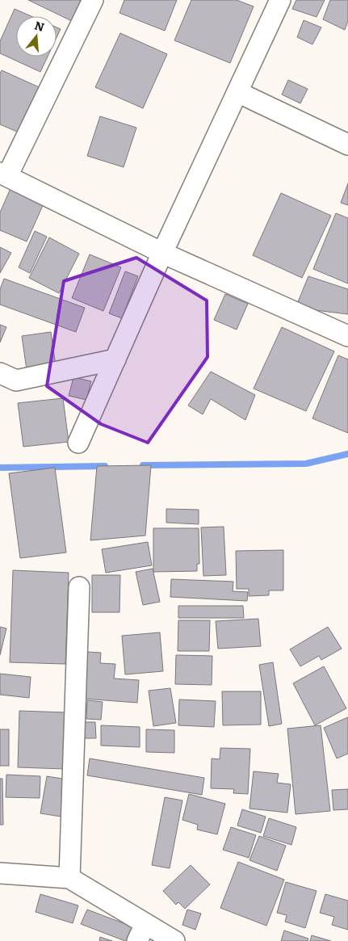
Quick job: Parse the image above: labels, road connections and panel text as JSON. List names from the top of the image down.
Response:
{
  "north": "top"
}
